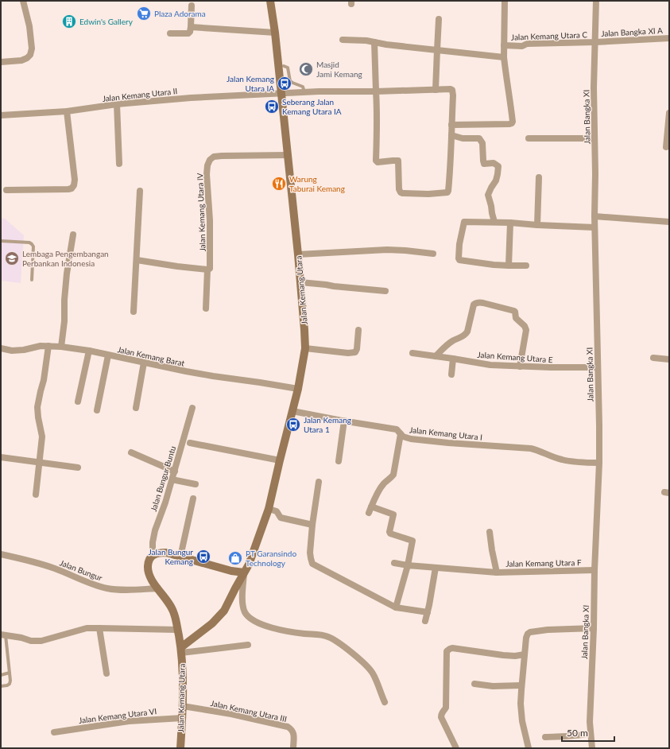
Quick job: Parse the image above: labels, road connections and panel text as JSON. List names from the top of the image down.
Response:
{
  "streets": {
    "street": [
      "Jalan Bangka XI A",
      "Jalan Kemang Utara C",
      "Jalan Kemang Utara II",
      "Jalan Bangka XI",
      "Jalan Kemang Utara IV",
      "Jalan Kemang Utara",
      "Jalan Kemang Barat",
      "Jalan Kemang Utara E",
      "Jalan Kemang Utara I",
      "Jalan Bungur Buntu",
      "Jalan Kemang Utara F",
      "Jalan Bungur",
      "Jalan Kemang Utara III",
      "Jalan Kemang Utara VI"
    ]
  },
  "crossings": [
    ["Jalan Bangka XI A", "Jalan Kemang Utara C"],
    ["Jalan Bangka XI A", "Jalan Bangka XI"],
    ["Jalan Kemang Utara C", "Jalan Bangka XI"],
    ["Jalan Kemang Utara II", "Jalan Kemang Utara"],
    ["Jalan Bangka XI", "Jalan Kemang Utara E"],
    ["Jalan Bangka XI", "Jalan Kemang Utara I"],
    ["Jalan Bangka XI", "Jalan Kemang Utara F"],
    ["Jalan Kemang Utara IV", "Jalan Kemang Utara"],
    ["Jalan Kemang Utara", "Jalan Kemang Barat"],
    ["Jalan Kemang Utara", "Jalan Kemang Utara I"],
    ["Jalan Kemang Utara", "Jalan Bungur Buntu"],
    ["Jalan Kemang Utara", "Jalan Bungur"],
    ["Jalan Kemang Utara", "Jalan Kemang Utara III"],
    ["Jalan Kemang Utara", "Jalan Kemang Utara VI"]
  ],
  "places": {
    "supermarket": ["Plaza Adorama"],
    "building": ["Edwin's Gallery"],
    "mosque": ["Masjid Jami Kemang"],
    "bus stop": [
      "Jalan Kemang Utara IA",
      "Seberang Jalan Kemang Utara IA",
      "Jalan Kemang Utara 1",
      "Jalan Bungur Kemang"
    ],
    "restaurant": ["Warung Taburai Kemang"],
    "school or university": ["Lembaga Pengembangan Perbankan Indonesia"],
    "shop": ["PT Garansindo Technology"]
  },
  "scale_bar": "50 m"
}
